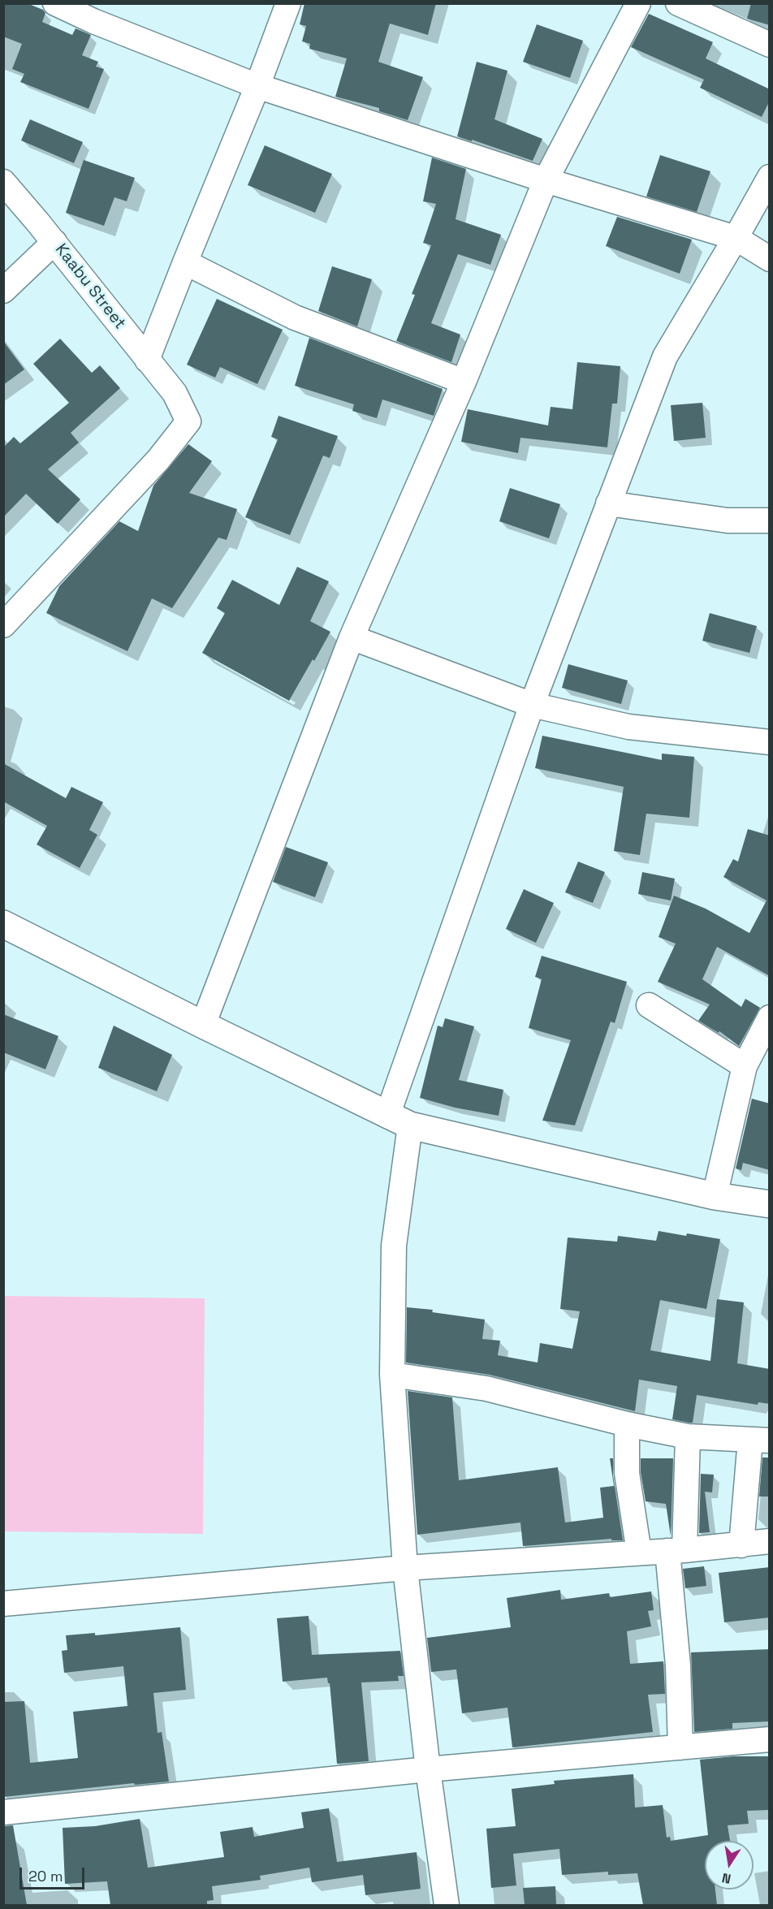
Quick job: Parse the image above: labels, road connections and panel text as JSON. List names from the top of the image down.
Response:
{
  "streets": {
    "street": ["Kaabu Street"]
  },
  "scale_bar": "20 m",
  "north": "bottom"
}
